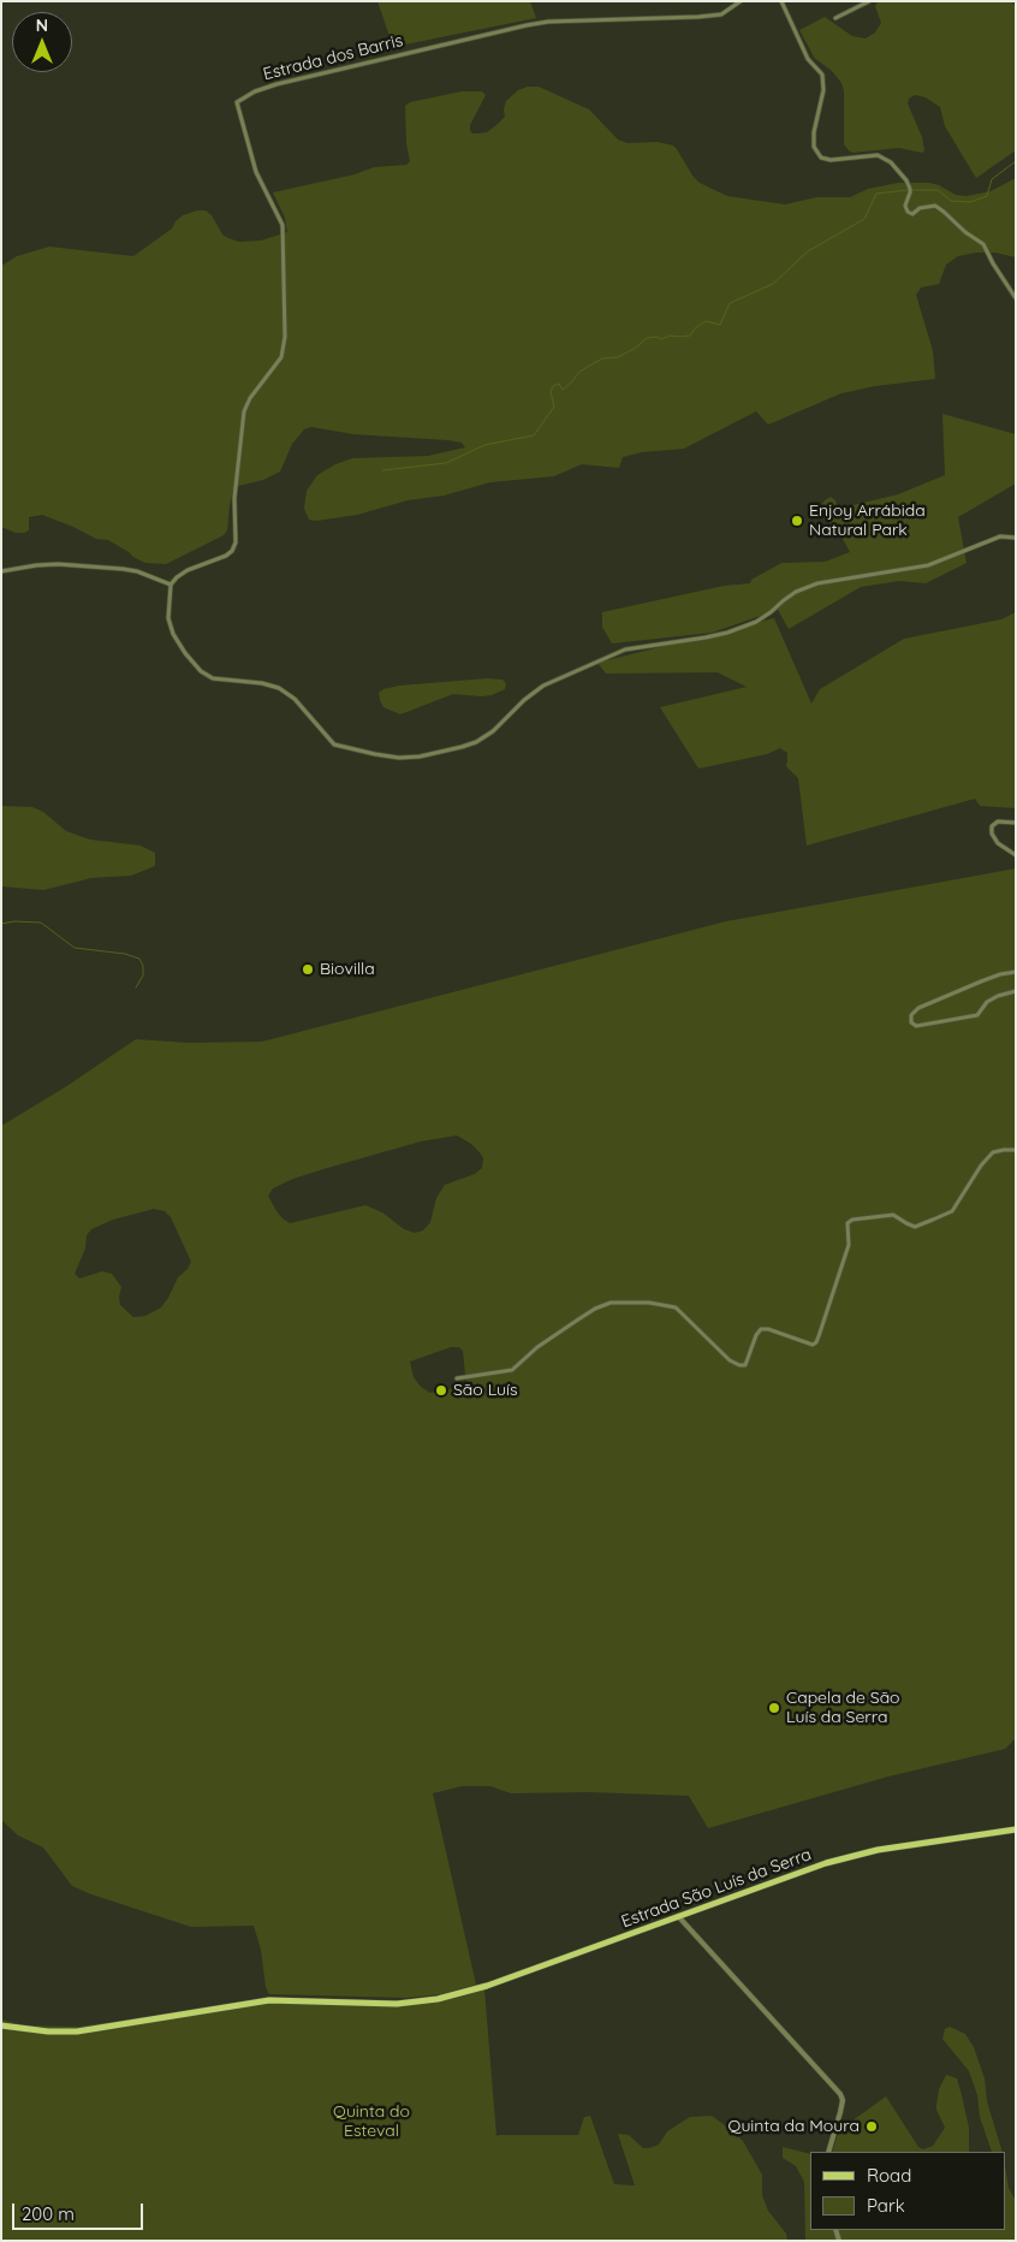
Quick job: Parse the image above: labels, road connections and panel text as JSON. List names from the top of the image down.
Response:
{
  "streets": {
    "main road": ["Estrada São Luís da Serra"],
    "street": ["Estrada dos Barris"]
  },
  "parks": ["Quinta do Esteval"],
  "places": [
    "Enjoy Arrábida Natural Park",
    "Biovilla",
    "São Luís",
    "Capela de São Luís da Serra",
    "Quinta da Moura"
  ],
  "legend": ["Road", "Park"],
  "scale_bar": "200 m",
  "north": "top"
}
